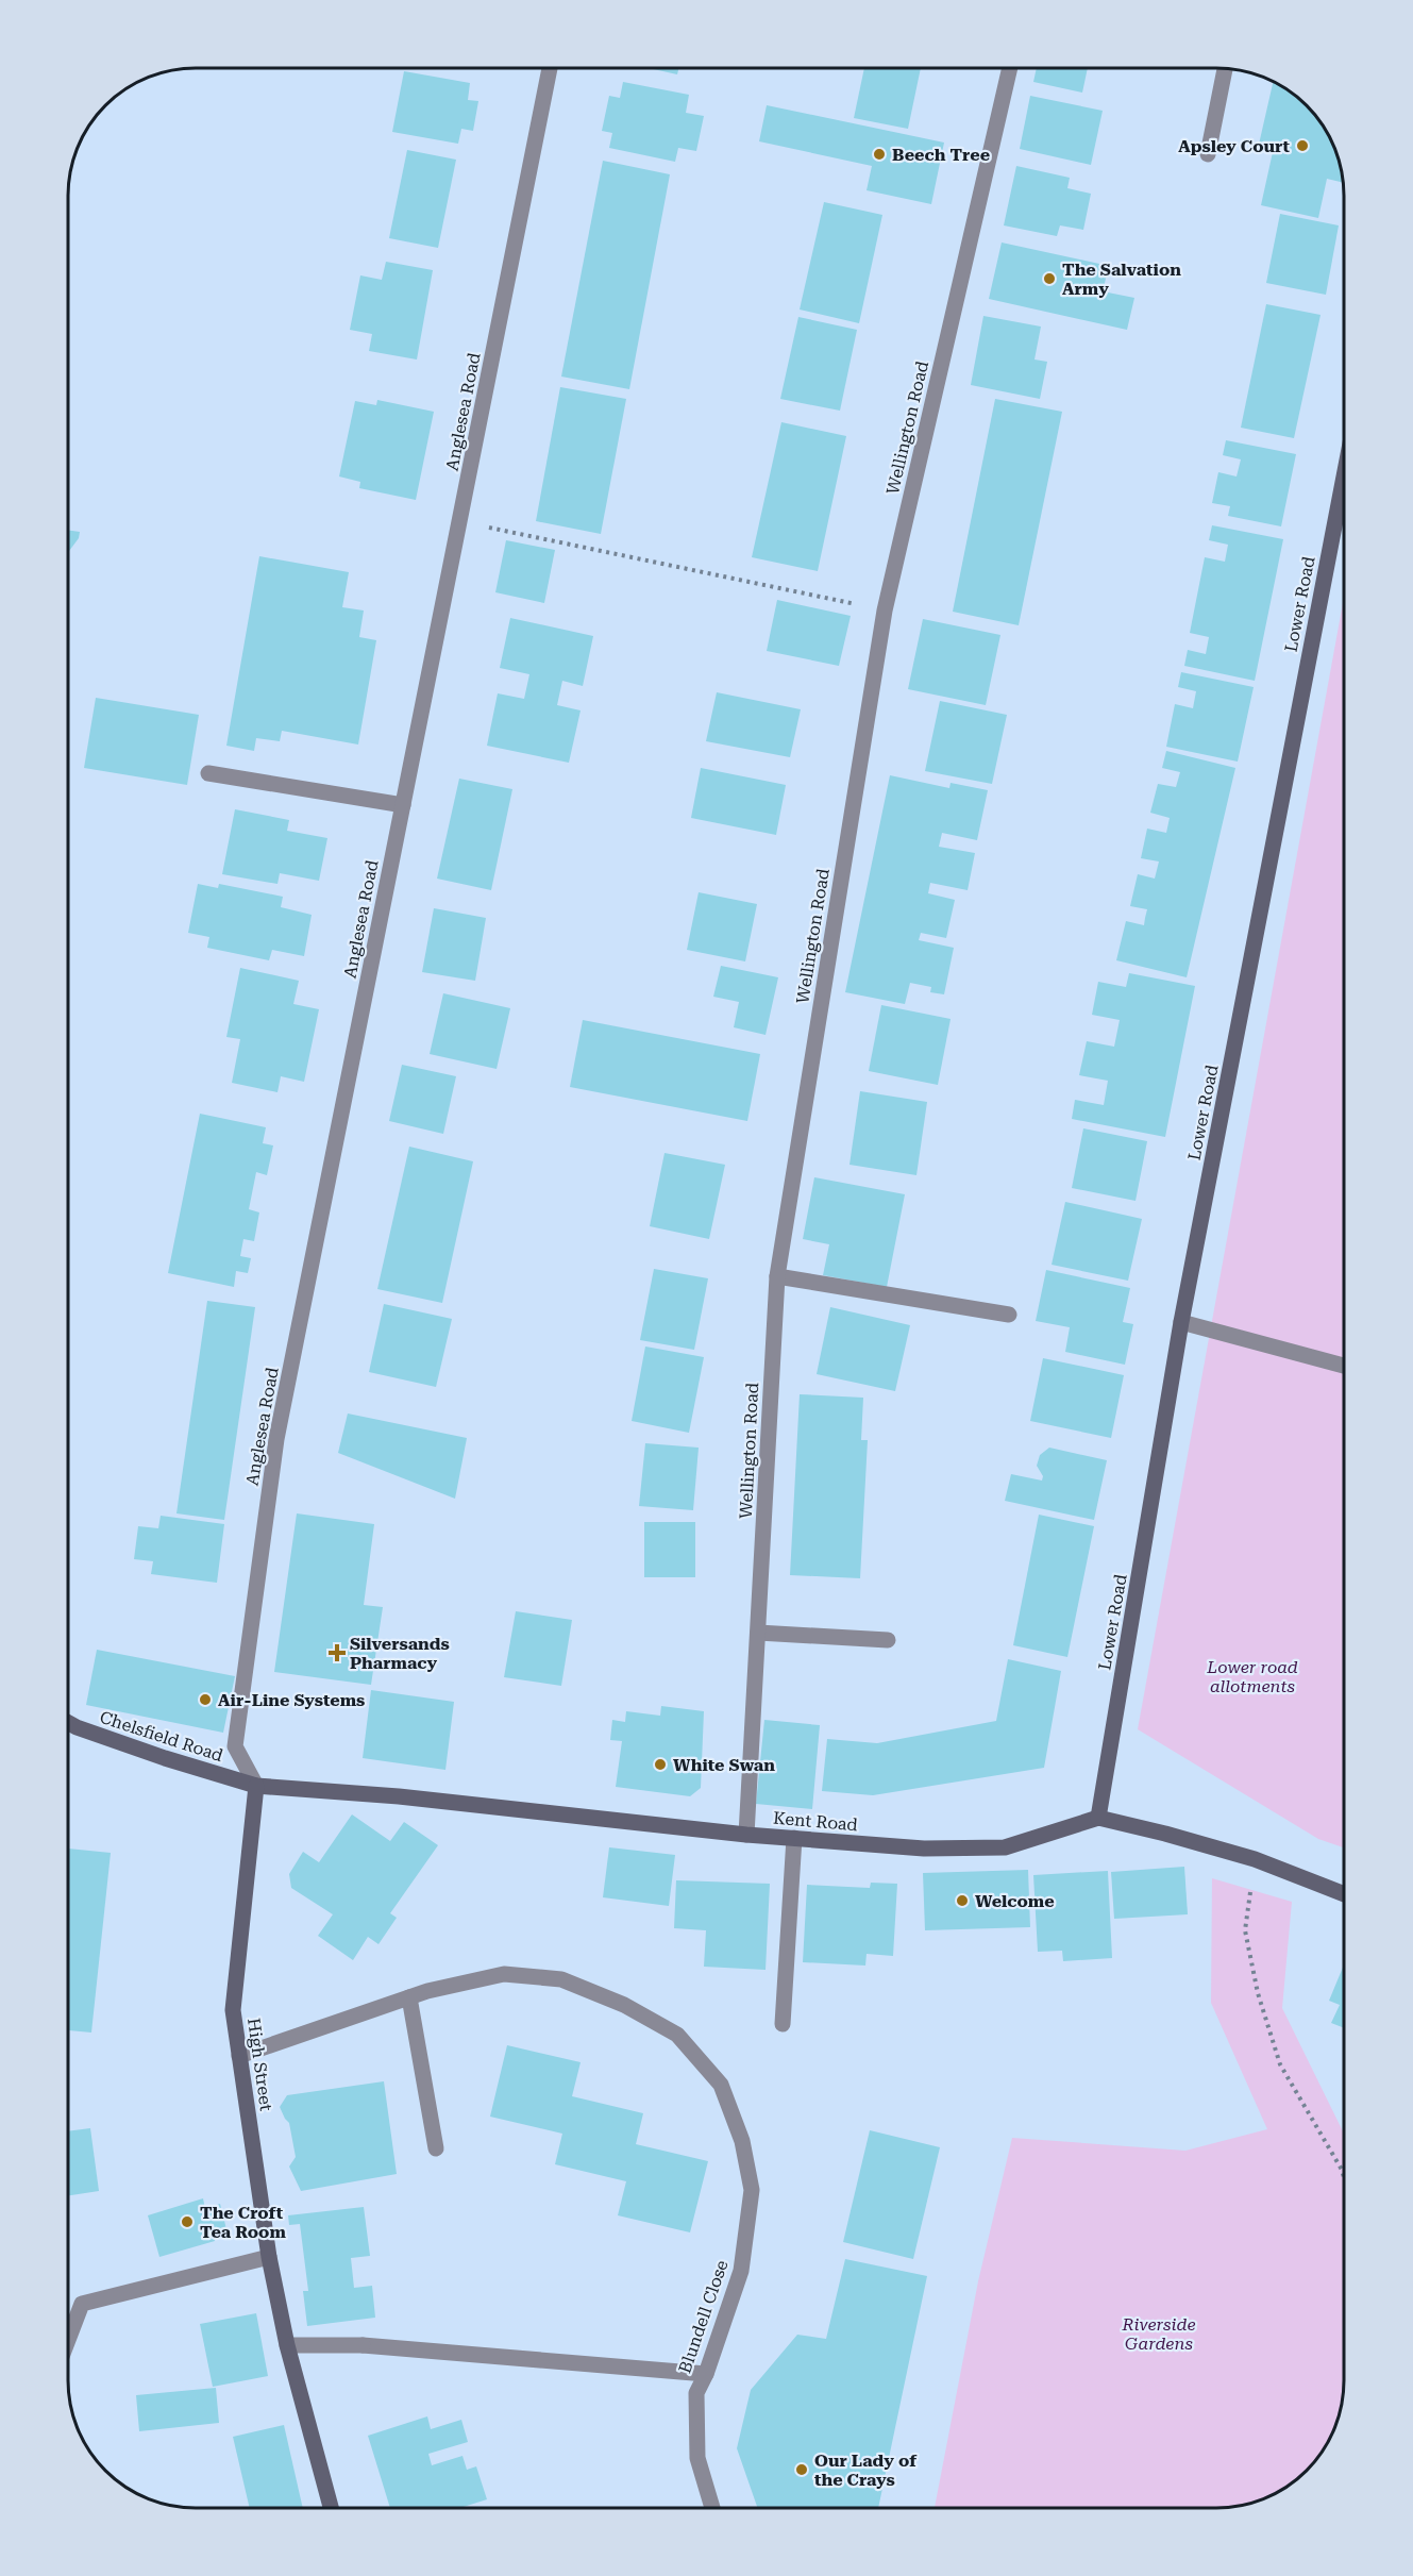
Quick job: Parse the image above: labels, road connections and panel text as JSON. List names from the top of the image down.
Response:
{
  "streets": {
    "street": [
      "Anglesea Road",
      "Wellington Road",
      "Lower Road",
      "Chelsfield Road",
      "Kent Road",
      "High Street",
      "Blundell Close"
    ]
  },
  "crossings": [
    ["Anglesea Road", "Chelsfield Road"],
    ["Anglesea Road", "Kent Road"],
    ["Anglesea Road", "High Street"],
    ["Wellington Road", "Kent Road"],
    ["Lower Road", "Kent Road"],
    ["Chelsfield Road", "Kent Road"],
    ["Chelsfield Road", "High Street"],
    ["Kent Road", "High Street"],
    ["High Street", "Blundell Close"]
  ],
  "parks": ["Lower road allotments", "Riverside Gardens"],
  "places": {
    "other": [
      "Apsley Court",
      "Beech Tree",
      "The Salvation Army",
      "Air-Line Systems",
      "White Swan",
      "Welcome",
      "The Croft Tea Room",
      "Our Lady of the Crays"
    ],
    "health": ["Silversands Pharmacy"]
  }
}
